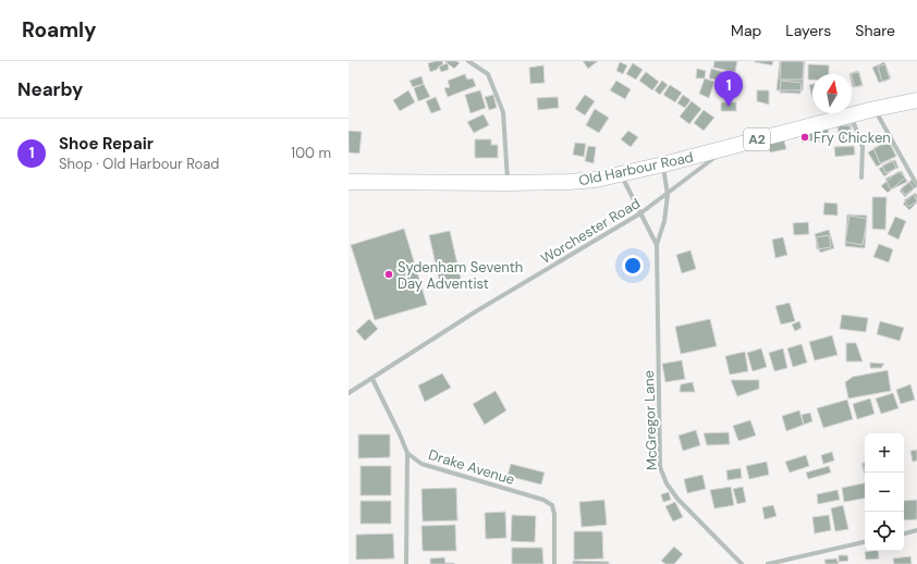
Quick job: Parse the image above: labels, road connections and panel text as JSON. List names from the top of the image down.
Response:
{
  "streets": {
    "main road": ["A2", "Old Harbour Road"],
    "street": ["Worchester Road", "McGregor Lane", "Drake Avenue"]
  },
  "crossings": [
    ["Old Harbour Road", "Worchester Road"],
    ["Old Harbour Road", "McGregor Lane"],
    ["Worchester Road", "McGregor Lane"]
  ],
  "places": ["Fry Chicken", "Sydenham Seventh Day Adventist"],
  "north": "top",
  "page": {
    "header": "Roamly",
    "nav": ["Map", "Layers", "Share"],
    "heading": "Nearby",
    "pins": "1",
    "list": [
      {
        "mark": "1",
        "name": "Shoe Repair",
        "note": "Shop · Old Harbour Road",
        "value": "100 m"
      }
    ],
    "map_buttons": ["+", "−"]
  }
}
